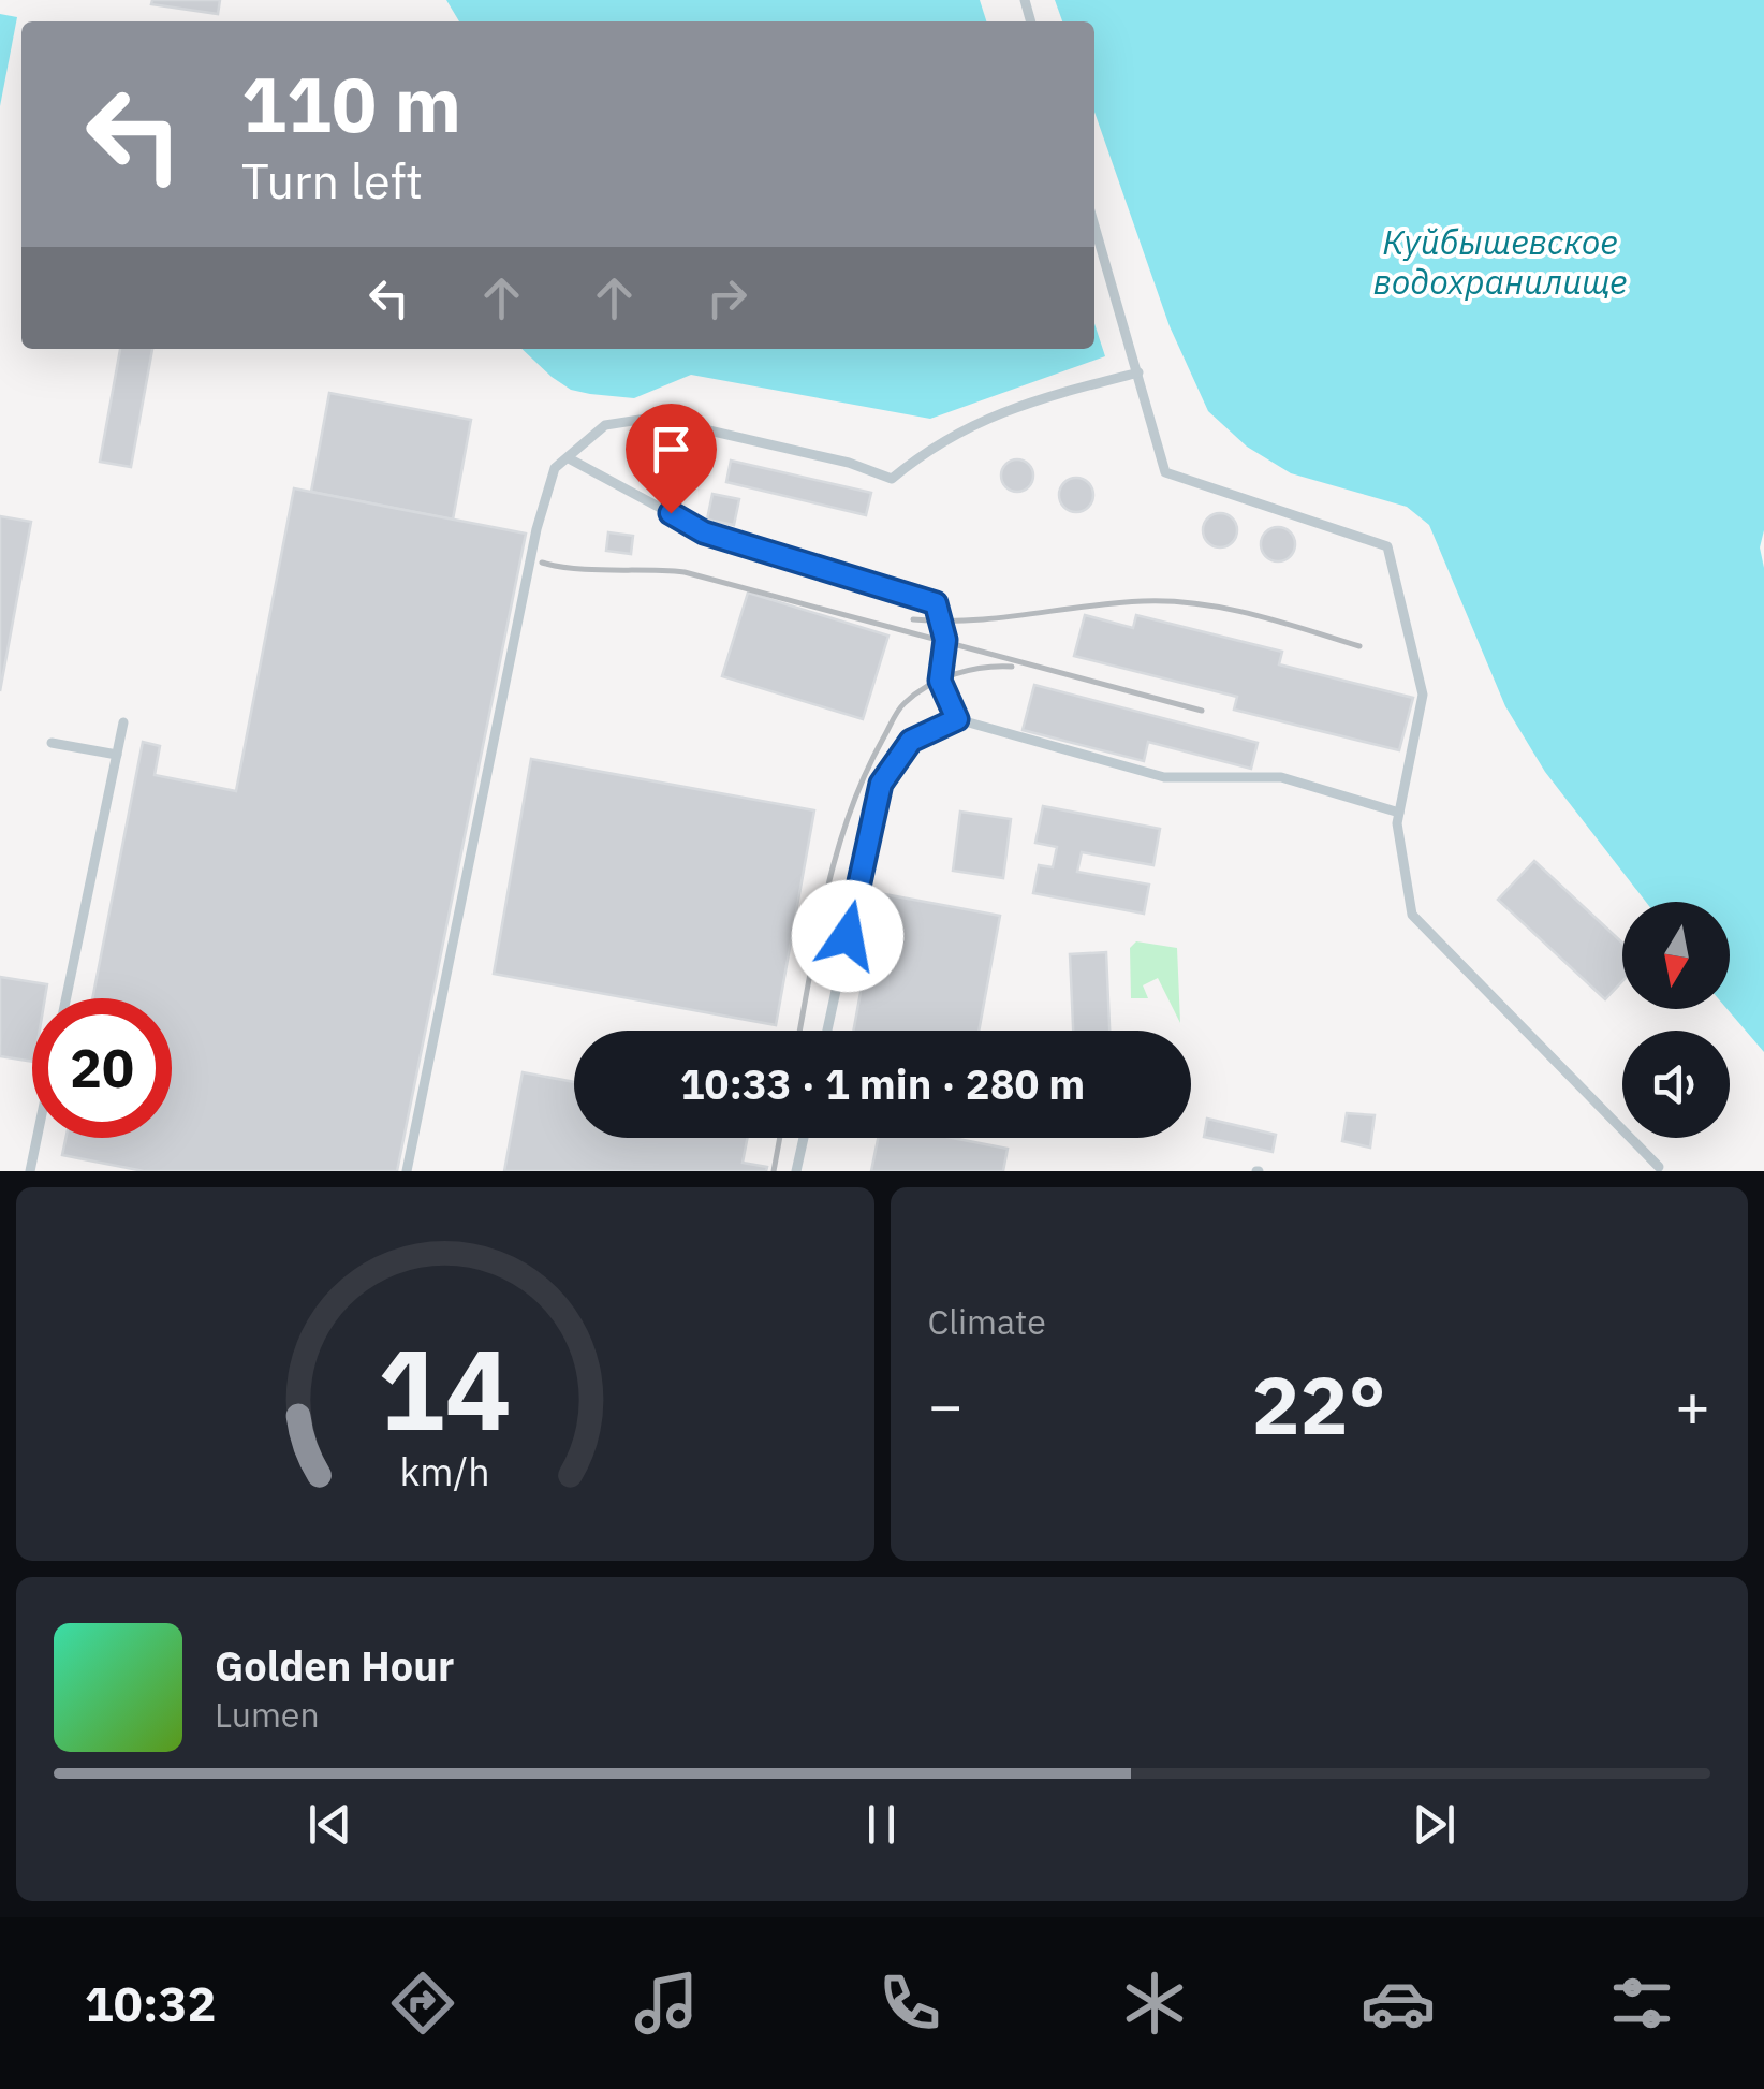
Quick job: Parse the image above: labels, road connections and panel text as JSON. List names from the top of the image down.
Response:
{
  "water": ["Куйбышевское водохранилище"],
  "north": "bottom",
  "page": {
    "turn": ["110 m", "Turn left"],
    "limit": "20",
    "trip": "10:33 · 1 min · 280 m",
    "tile": "Climate",
    "heat": ["−", "22°", "+"],
    "song": ["Golden Hour", "Lumen"],
    "tabs": "10:32",
    "gauge": ["14", "km/h"]
  }
}
